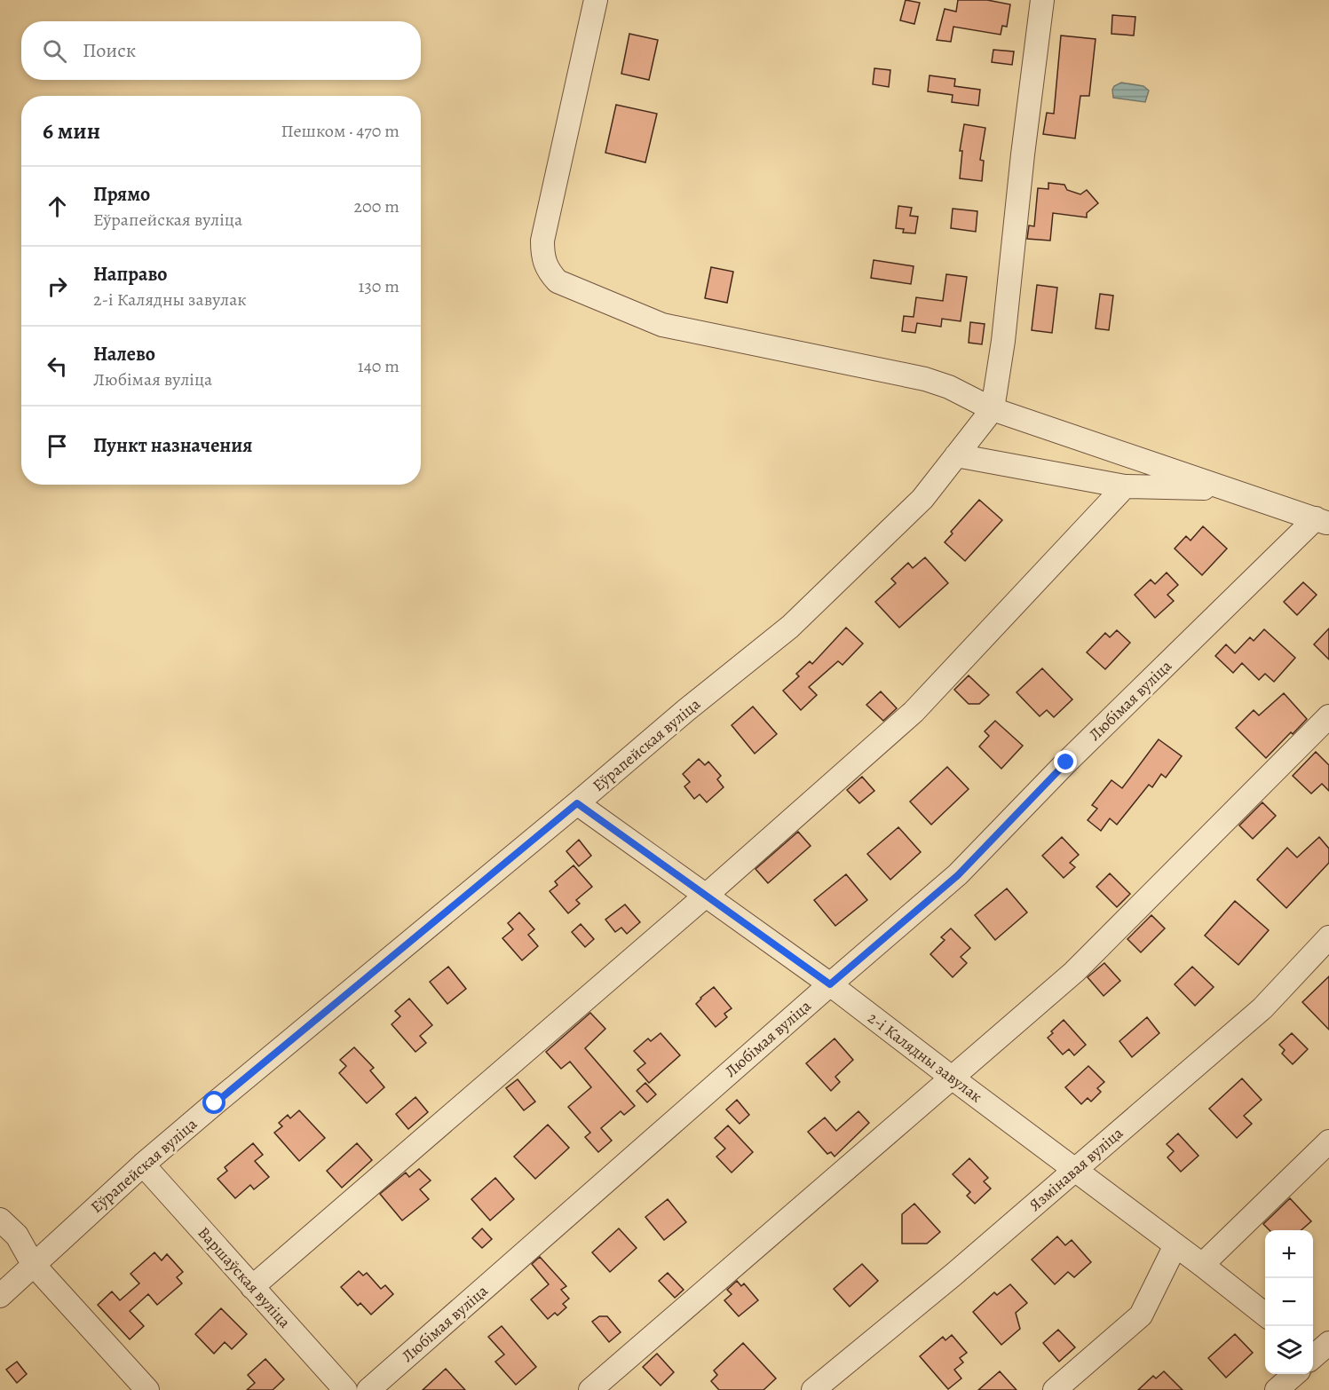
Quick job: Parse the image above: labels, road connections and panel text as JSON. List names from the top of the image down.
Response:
{
  "streets": {
    "street": [
      "Любімая вуліца",
      "Еўрапейская вуліца",
      "2-і Калядны завулак",
      "Язмінавая вуліца",
      "Варшаўская вуліца"
    ]
  },
  "crossings": [
    ["Любімая вуліца", "2-і Калядны завулак"],
    ["Еўрапейская вуліца", "2-і Калядны завулак"],
    ["Еўрапейская вуліца", "Варшаўская вуліца"],
    ["2-і Калядны завулак", "Язмінавая вуліца"]
  ],
  "page": {
    "search": "Поиск",
    "heading": ["6 мин", "Пешком · 470 m"],
    "list": [
      ["Прямо", "Еўрапейская вуліца", "200 m"],
      ["Направо", "2-і Калядны завулак", "130 m"],
      ["Налево", "Любімая вуліца", "140 m"],
      "Пункт назначения"
    ],
    "map_buttons": ["+", "−"]
  }
}
